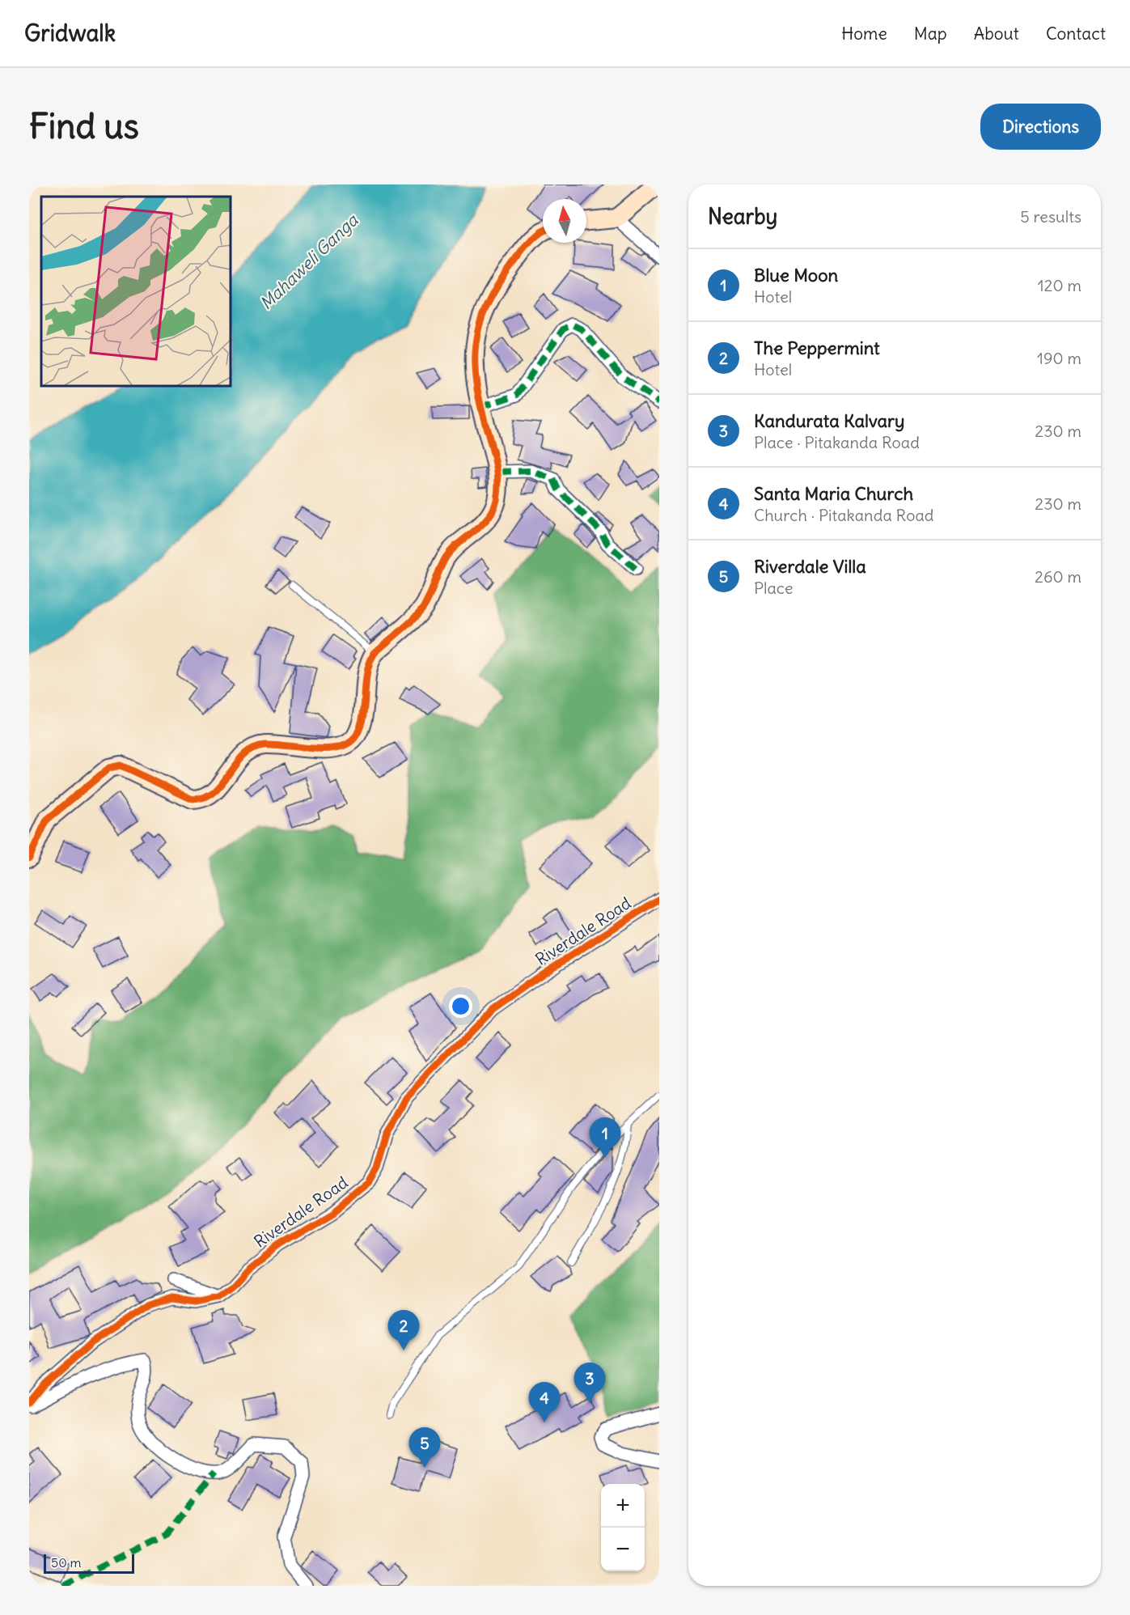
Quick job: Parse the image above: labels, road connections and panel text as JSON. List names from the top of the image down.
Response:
{
  "streets": {
    "street": ["Riverdale Road"]
  },
  "water": ["Mahaweli Ganga"],
  "scale_bar": "50 m",
  "north": "top",
  "page": {
    "header": "Gridwalk",
    "nav": [
      "Home",
      "Map",
      "About",
      "Contact"
    ],
    "buttons": "Directions",
    "title": "Find us",
    "heading": ["Nearby", "5 results"],
    "list": [
      {
        "mark": "1",
        "name": "Blue Moon",
        "note": "Hotel",
        "value": "120 m"
      },
      {
        "mark": "2",
        "name": "The Peppermint",
        "note": "Hotel",
        "value": "190 m"
      },
      {
        "mark": "3",
        "name": "Kandurata Kalvary",
        "note": "Place · Pitakanda Road",
        "value": "230 m"
      },
      {
        "mark": "4",
        "name": "Santa Maria Church",
        "note": "Church · Pitakanda Road",
        "value": "230 m"
      },
      {
        "mark": "5",
        "name": "Riverdale Villa",
        "note": "Place",
        "value": "260 m"
      }
    ],
    "pins": [
      "1",
      "2",
      "3",
      "4",
      "5"
    ],
    "map_buttons": ["+", "−"],
    "scale": "50 m"
  }
}
